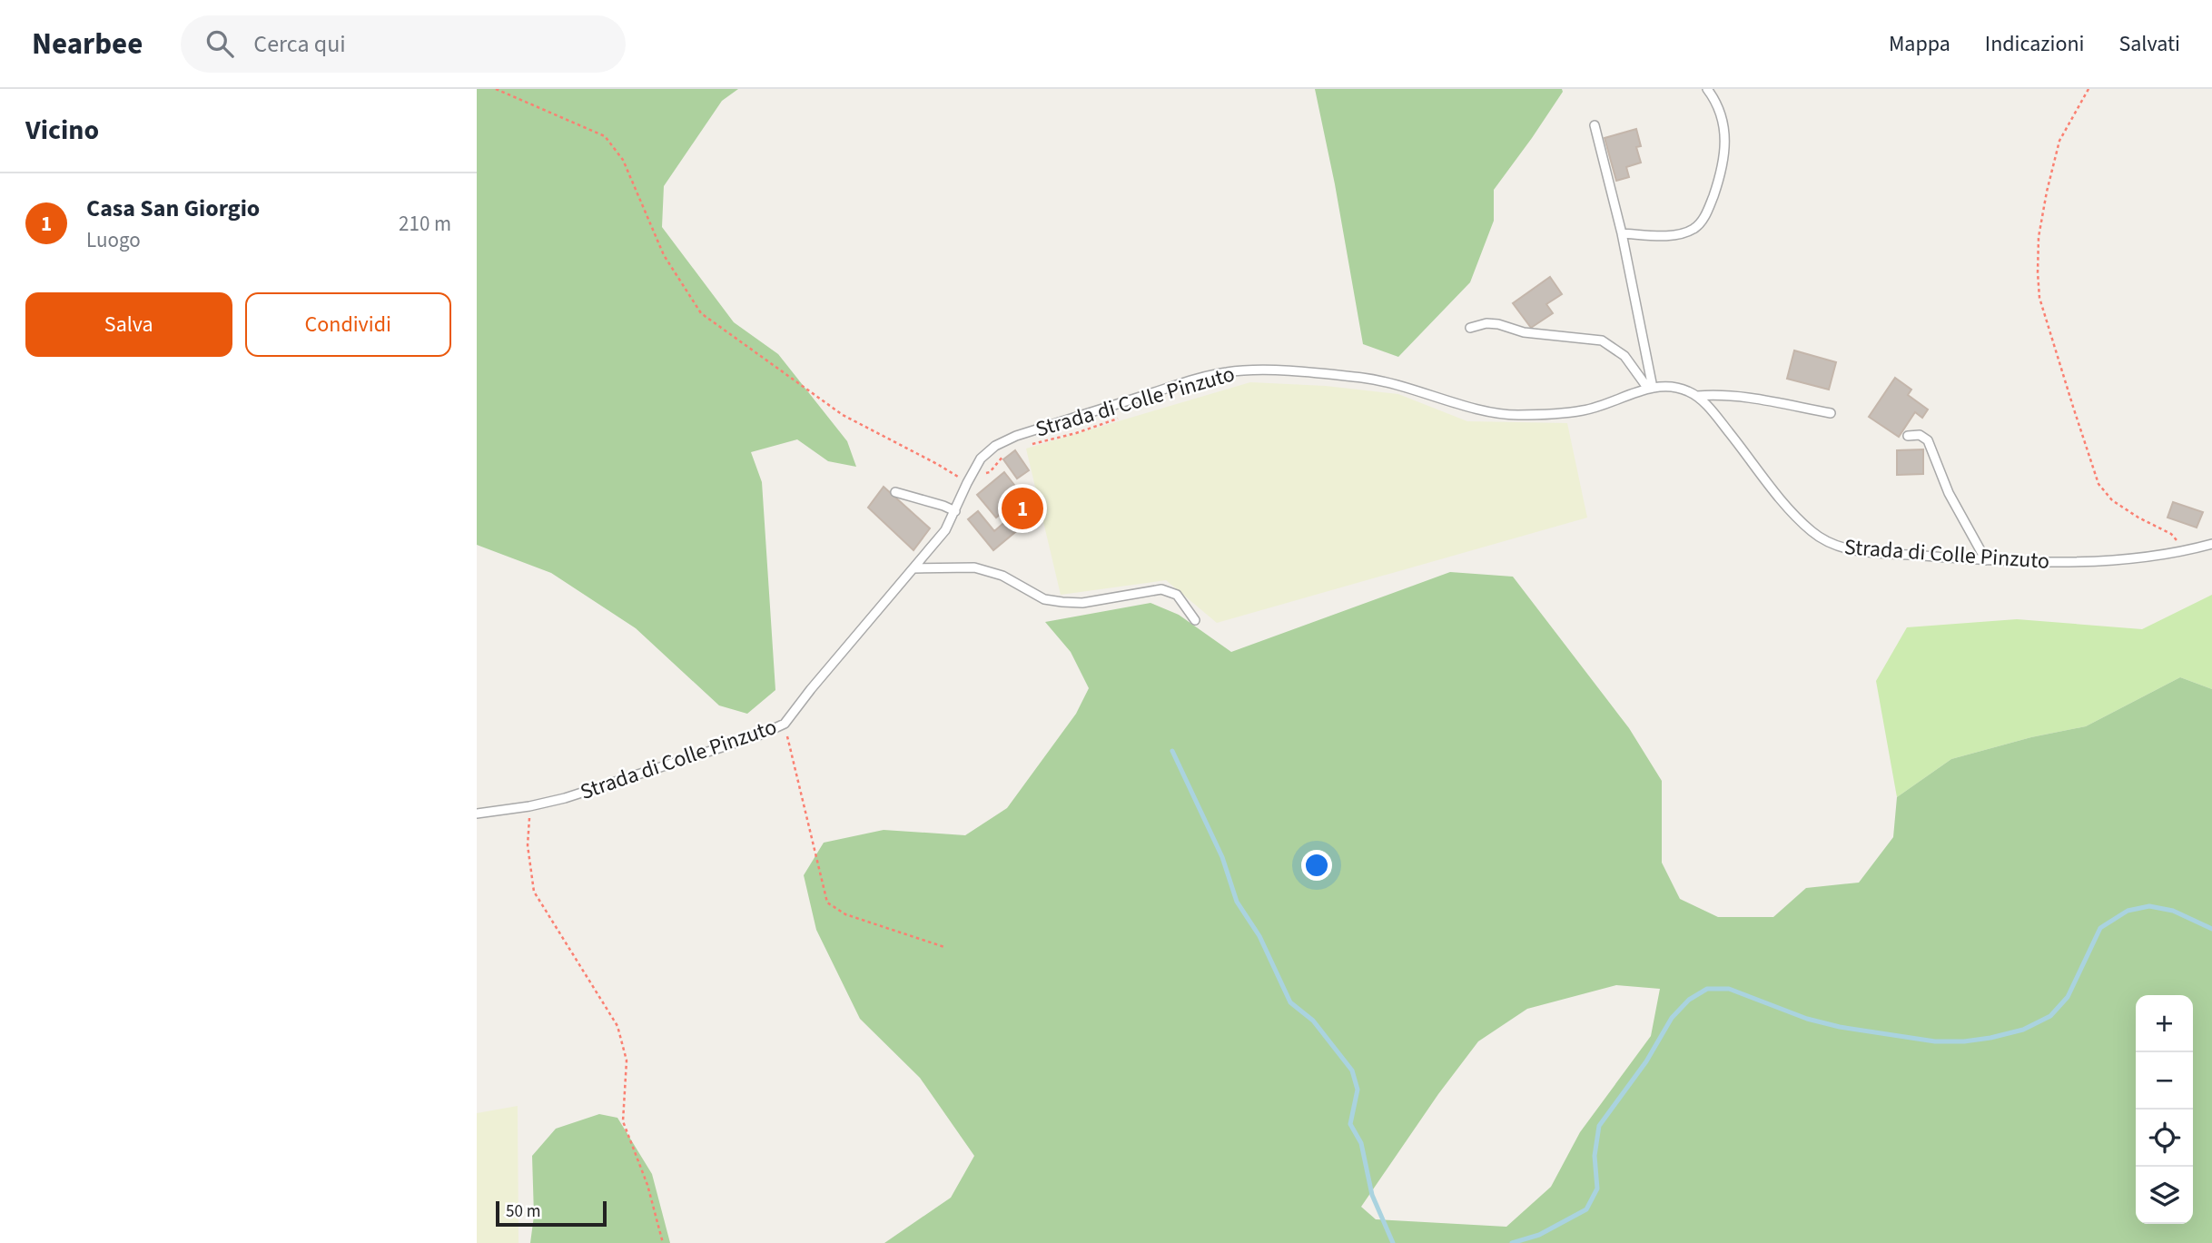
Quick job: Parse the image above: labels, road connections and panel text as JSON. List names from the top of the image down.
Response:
{
  "streets": {
    "lane": ["Strada di Colle Pinzuto"]
  },
  "scale_bar": "50 m",
  "page": {
    "header": "Nearbee",
    "search": "Cerca qui",
    "nav": ["Mappa", "Indicazioni", "Salvati"],
    "heading": "Vicino",
    "list": [
      {
        "mark": "1",
        "name": "Casa San Giorgio",
        "note": "Luogo",
        "value": "210 m"
      }
    ],
    "buttons": ["Salva", "Condividi"],
    "pins": "1",
    "map_buttons": ["+", "−"],
    "scale": "50 m"
  }
}
